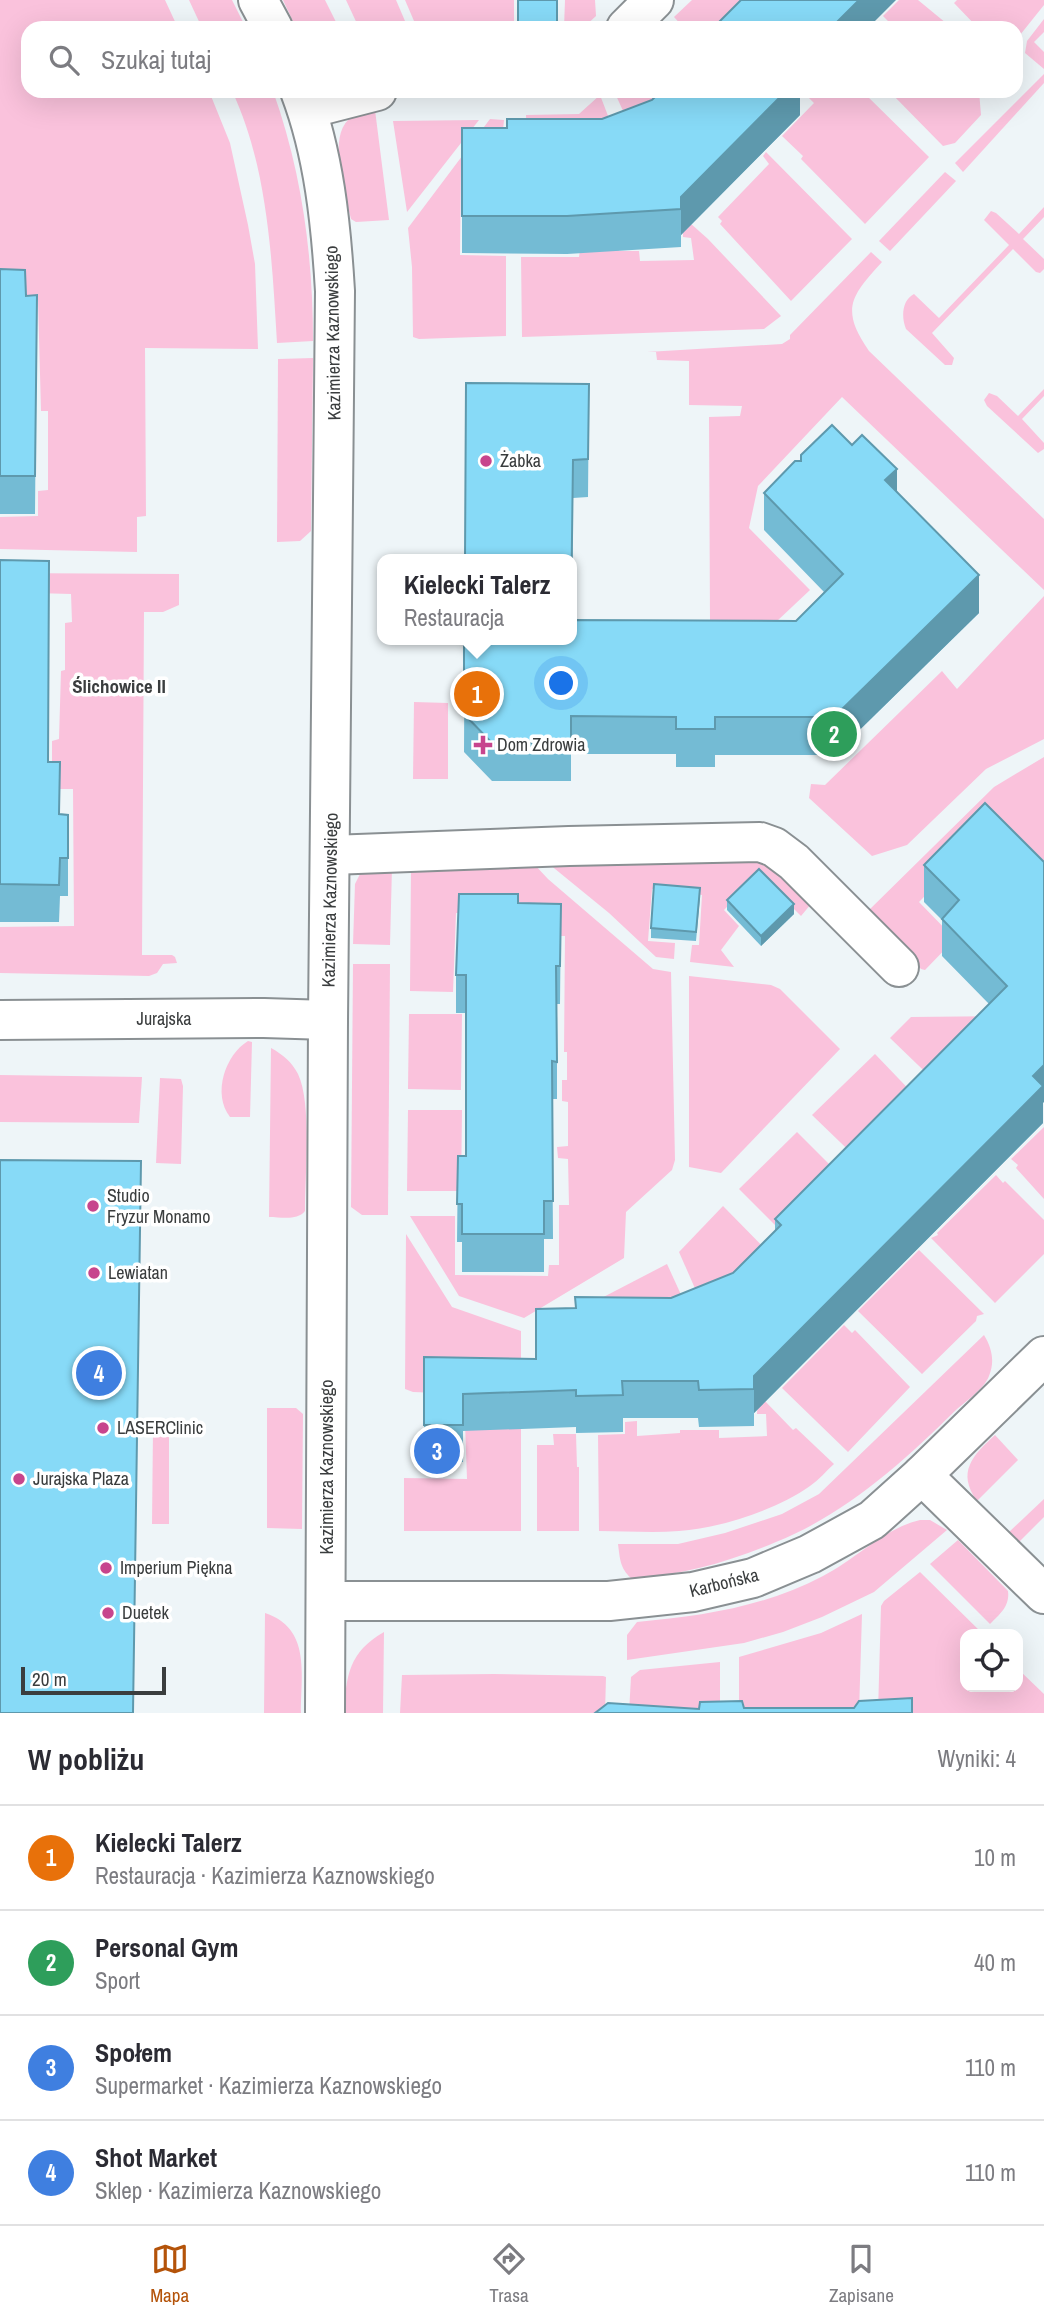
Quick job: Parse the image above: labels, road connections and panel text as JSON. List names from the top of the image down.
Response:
{
  "streets": {
    "street": ["Kazimierza Kaznowskiego", "Jurajska", "Karbońska"]
  },
  "crossings": [
    ["Kazimierza Kaznowskiego", "Jurajska"],
    ["Kazimierza Kaznowskiego", "Karbońska"]
  ],
  "districts": ["Ślichowice II"],
  "places": {
    "other": [
      "Żabka",
      "Studio Fryzur Monamo",
      "Lewiatan",
      "LASERClinic",
      "Jurajska Plaza",
      "Imperium Piękna",
      "Duetek"
    ],
    "health": ["Dom Zdrowia"]
  },
  "scale_bar": "20 m",
  "page": {
    "search": "Szukaj tutaj",
    "popup": ["Kielecki Talerz", "Restauracja"],
    "pins": [
      "1",
      "2",
      "4",
      "3"
    ],
    "scale": "20 m",
    "heading": ["W pobliżu", "Wyniki: 4"],
    "list": [
      {
        "mark": "1",
        "name": "Kielecki Talerz",
        "note": "Restauracja · Kazimierza Kaznowskiego",
        "value": "10 m"
      },
      {
        "mark": "2",
        "name": "Personal Gym",
        "note": "Sport",
        "value": "40 m"
      },
      {
        "mark": "3",
        "name": "Społem",
        "note": "Supermarket · Kazimierza Kaznowskiego",
        "value": "110 m"
      },
      {
        "mark": "4",
        "name": "Shot Market",
        "note": "Sklep · Kazimierza Kaznowskiego",
        "value": "110 m"
      }
    ],
    "nav": ["Mapa", "Trasa", "Zapisane"]
  }
}
